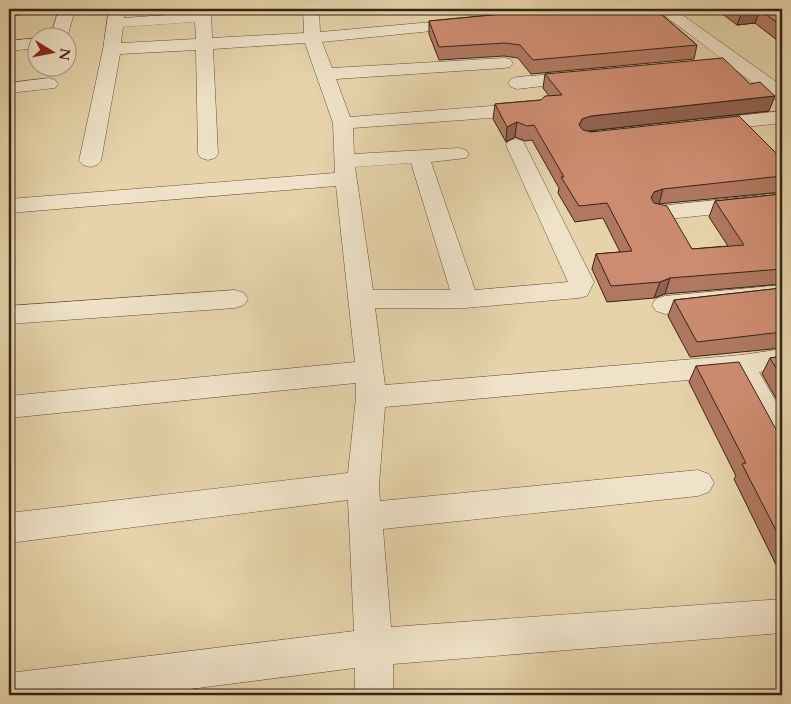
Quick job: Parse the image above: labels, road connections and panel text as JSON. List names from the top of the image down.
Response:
{
  "north": "right"
}
